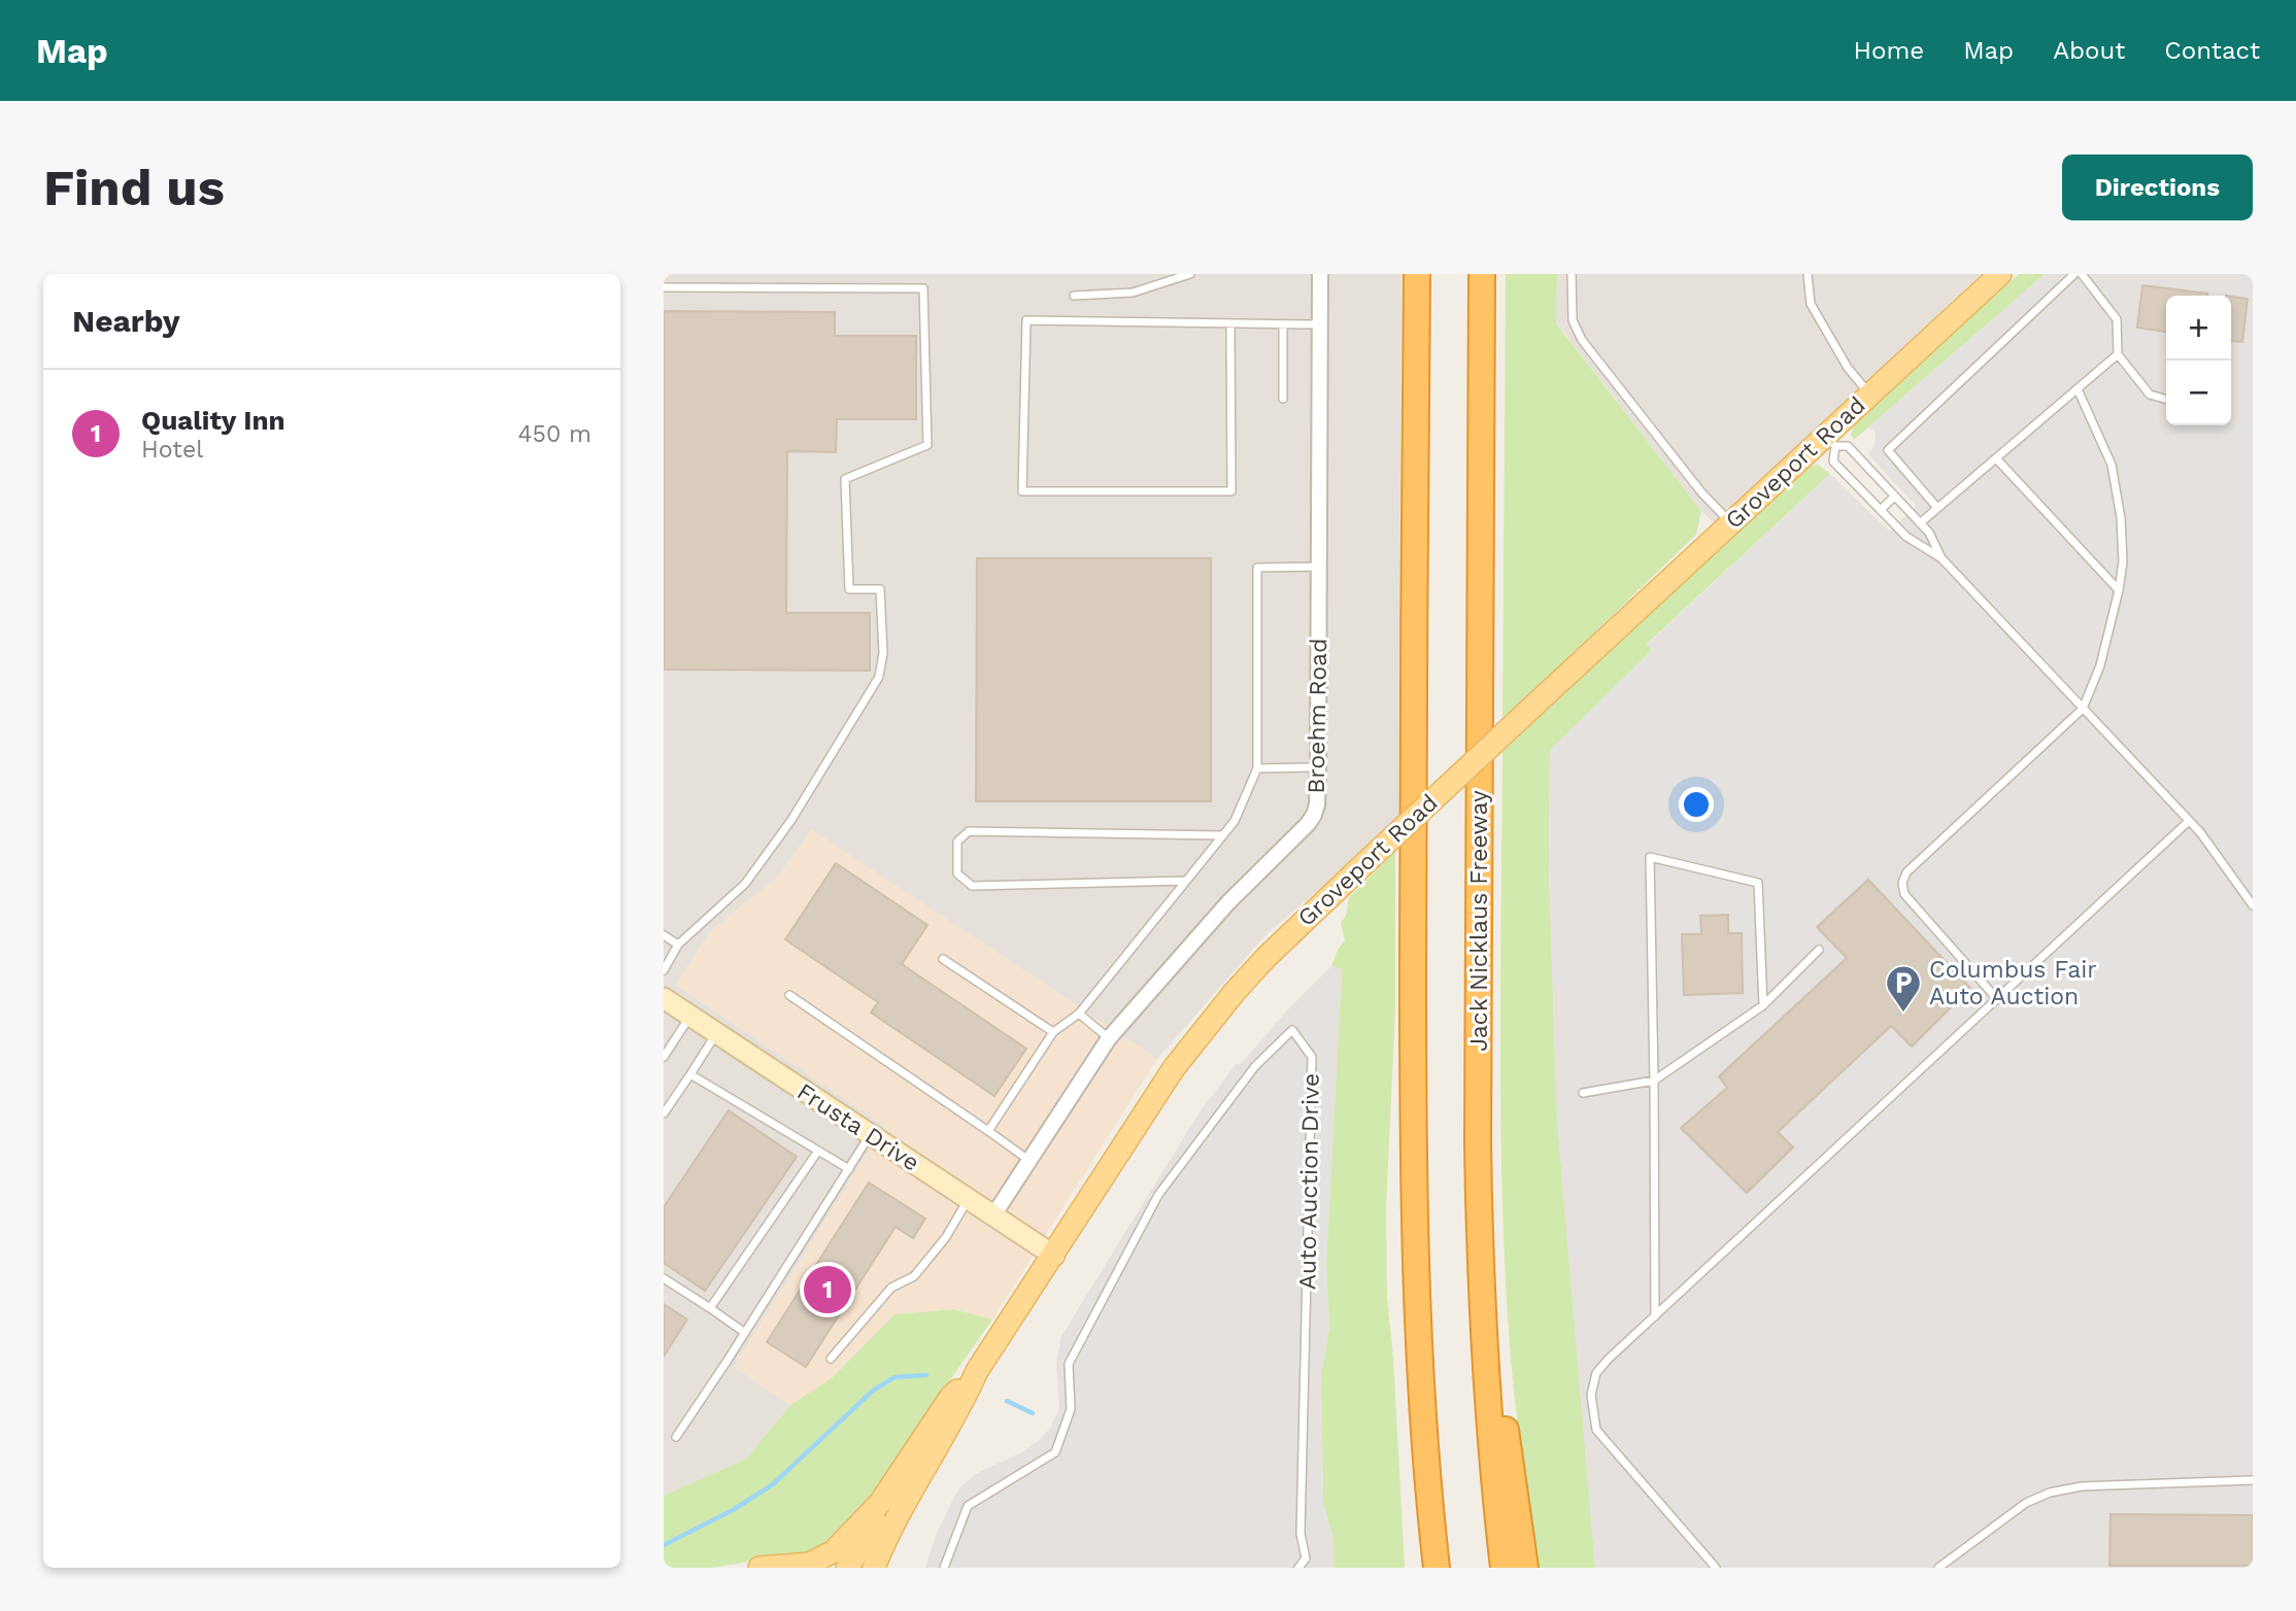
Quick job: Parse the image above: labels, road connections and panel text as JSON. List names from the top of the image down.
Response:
{
  "streets": {
    "highway": ["Jack Nicklaus Freeway"],
    "main road": ["Groveport Road"],
    "street": ["Broehm Road", "Frusta Drive"],
    "lane": ["Auto Auction Drive"]
  },
  "crossings": [
    ["Groveport Road", "Frusta Drive"],
    ["Broehm Road", "Frusta Drive"]
  ],
  "places": {
    "parking": ["Columbus Fair Auto Auction"]
  },
  "page": {
    "header": "Map",
    "nav": [
      "Home",
      "Map",
      "About",
      "Contact"
    ],
    "buttons": "Directions",
    "title": "Find us",
    "heading": "Nearby",
    "map_buttons": ["+", "−"],
    "list": [
      {
        "mark": "1",
        "name": "Quality Inn",
        "note": "Hotel",
        "value": "450 m"
      }
    ],
    "pins": "1"
  }
}
